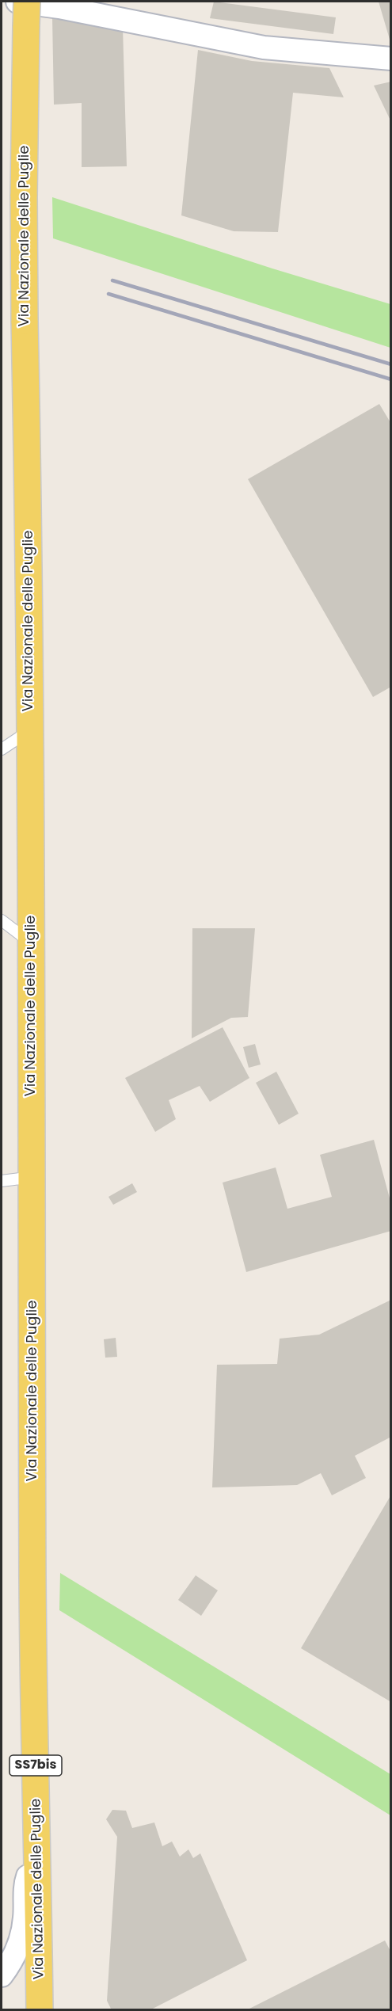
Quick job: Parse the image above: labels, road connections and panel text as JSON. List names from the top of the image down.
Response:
{
  "streets": {
    "main road": ["Via Nazionale delle Puglie", "SS7bis"]
  }
}
